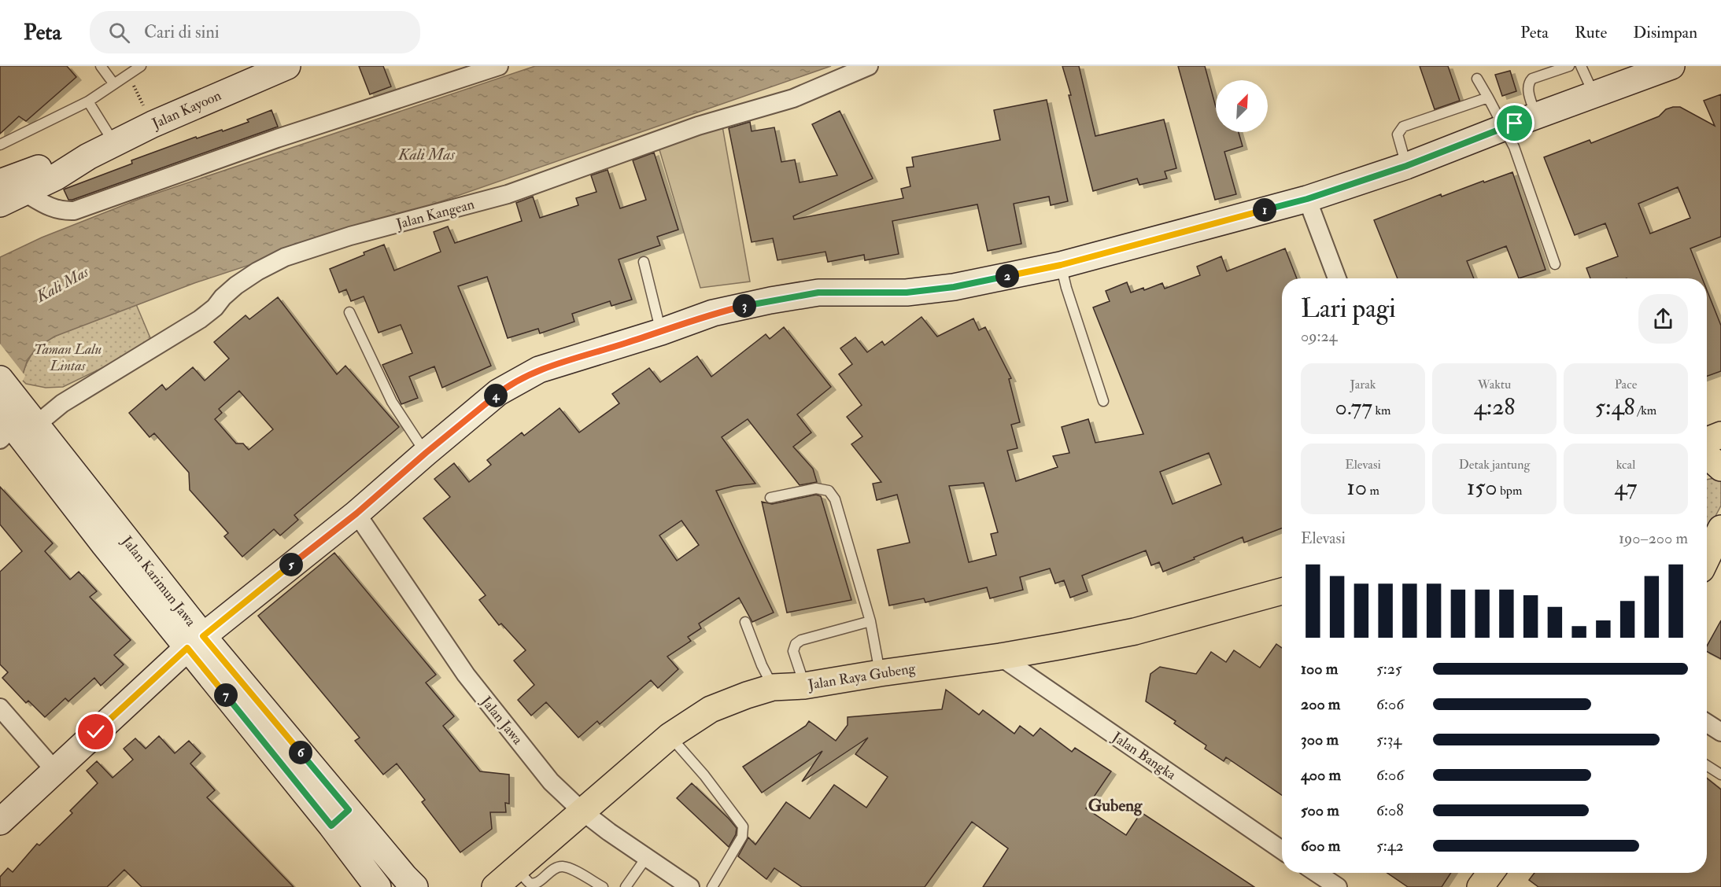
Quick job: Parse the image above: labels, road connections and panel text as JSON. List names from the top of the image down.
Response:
{
  "streets": {
    "highway": ["Jalan Raya Gubeng"],
    "street": [
      "Jalan Kayoon",
      "Jalan Kangean",
      "Jalan Karimun Jawa",
      "Jalan Jawa",
      "Jalan Bangka"
    ]
  },
  "crossings": [
    ["Jalan Kangean", "Jalan Karimun Jawa"],
    ["Jalan Raya Gubeng", "Jalan Jawa"],
    ["Jalan Raya Gubeng", "Jalan Bangka"]
  ],
  "districts": ["Gubeng"],
  "water": ["Kali Mas"],
  "parks": ["Taman Lalu Lintas"],
  "north": "top right",
  "page": {
    "header": "Peta",
    "search": "Cari di sini",
    "nav": ["Peta", "Rute", "Disimpan"],
    "pins": [
      "1",
      "2",
      "3",
      "4",
      "5",
      "7",
      "6"
    ],
    "heading": ["Lari pagi", "09:24"],
    "stats": [
      ["Jarak", "0.77 km"],
      ["Waktu", "4:28"],
      ["Pace", "5:48 /km"],
      ["Elevasi", "10 m"],
      ["Detak jantung", "150 bpm"],
      ["kcal", "47"]
    ],
    "chart": ["Elevasi", "190–200 m"],
    "list": [
      {
        "name": "100 m",
        "note": "5:25"
      },
      {
        "name": "200 m",
        "note": "6:06"
      },
      {
        "name": "300 m",
        "note": "5:34"
      },
      {
        "name": "400 m",
        "note": "6:06"
      },
      {
        "name": "500 m",
        "note": "6:08"
      },
      {
        "name": "600 m",
        "note": "5:42"
      }
    ]
  }
}
